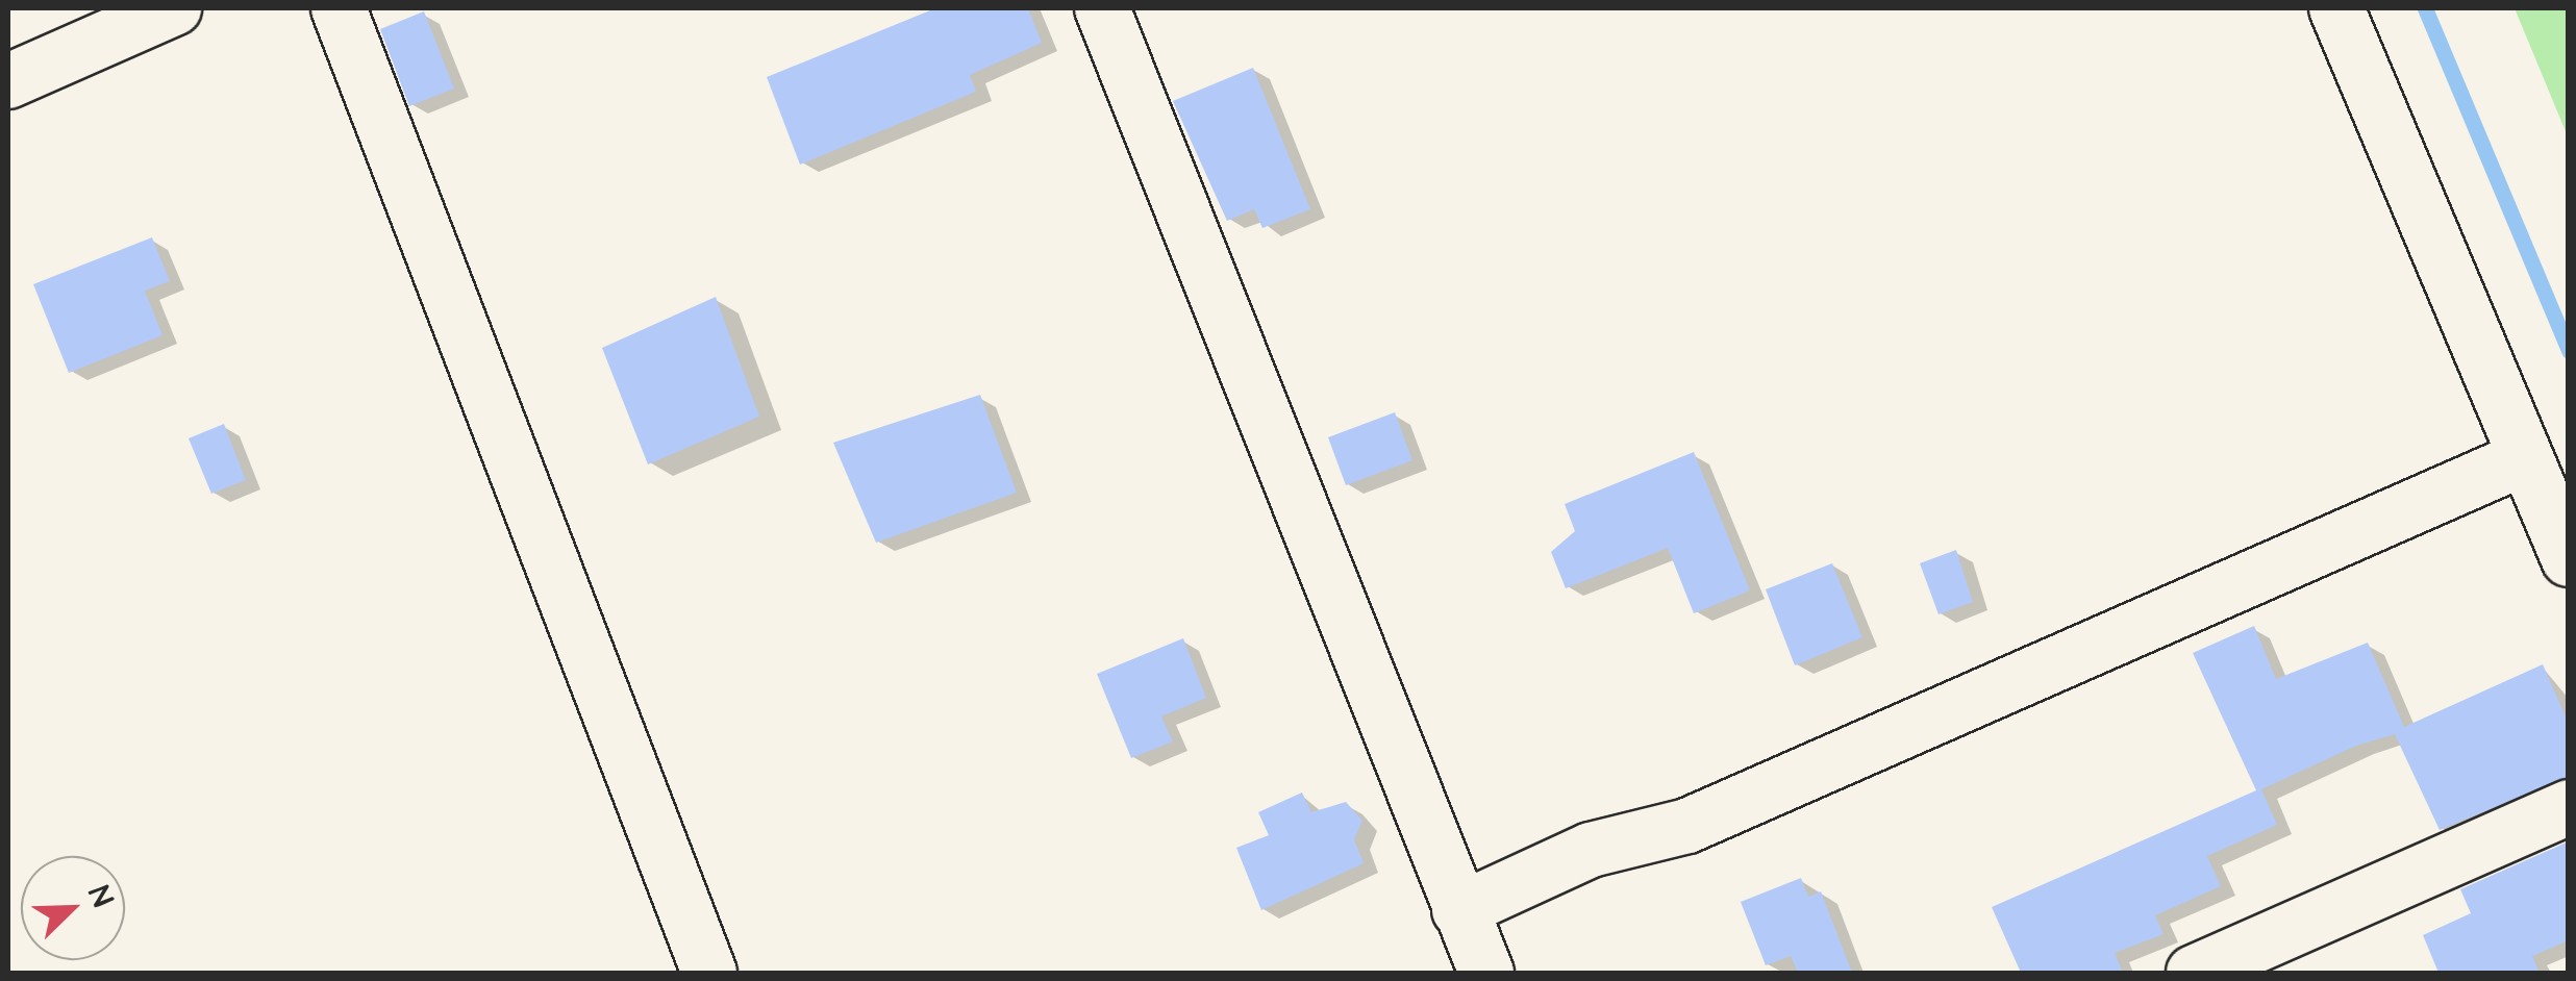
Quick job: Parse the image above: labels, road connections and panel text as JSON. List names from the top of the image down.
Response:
{
  "north": "top right"
}
